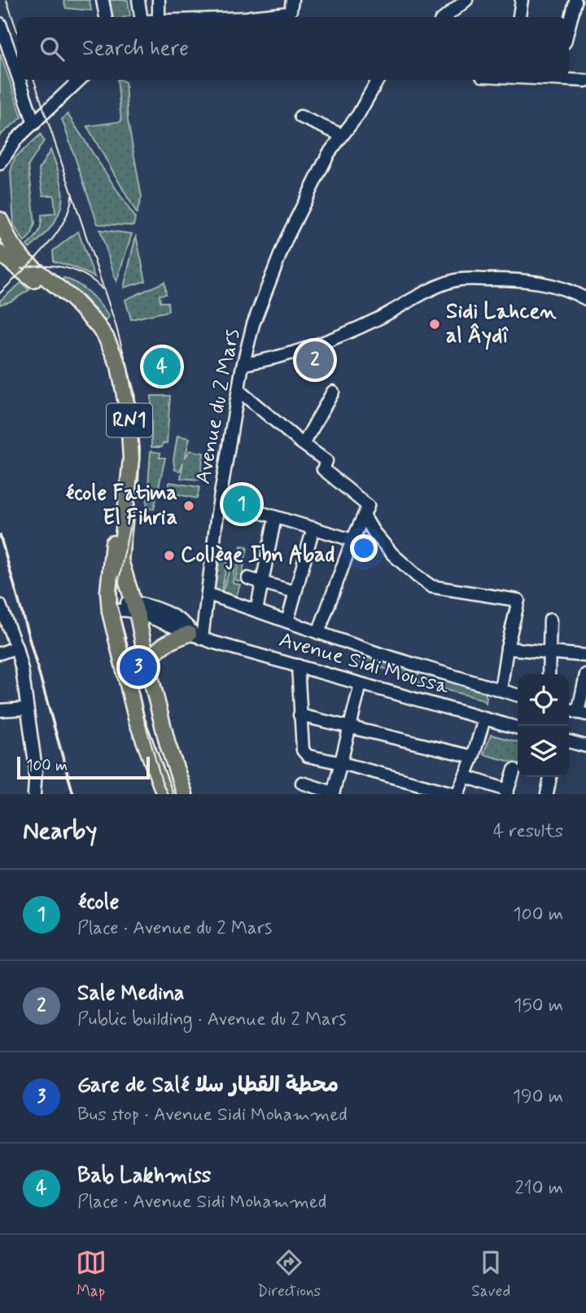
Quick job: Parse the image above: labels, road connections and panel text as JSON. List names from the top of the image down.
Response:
{
  "streets": {
    "main road": ["RN1"],
    "street": ["Avenue du 2 Mars", "Avenue Sidi Moussa"]
  },
  "crossings": [
    ["Avenue du 2 Mars", "Avenue Sidi Moussa"],
    ["RN1", "Avenue Sidi Moussa"]
  ],
  "places": ["Sidi Lahcen al Âydî", "école Fatima El Fihria", "Collège Ibn Abad"],
  "scale_bar": "100 m",
  "page": {
    "search": "Search here",
    "pins": [
      "2",
      "4",
      "1",
      "3"
    ],
    "scale": "100 m",
    "heading": ["Nearby", "4 results"],
    "list": [
      {
        "mark": "1",
        "name": "école",
        "note": "Place · Avenue du 2 Mars",
        "value": "100 m"
      },
      {
        "mark": "2",
        "name": "Sale Medina",
        "note": "Public building · Avenue du 2 Mars",
        "value": "150 m"
      },
      {
        "mark": "3",
        "name": "Gare de Salé محطة القطار سلا",
        "note": "Bus stop · Avenue Sidi Mohammed",
        "value": "190 m"
      },
      {
        "mark": "4",
        "name": "Bab Lakhmiss",
        "note": "Place · Avenue Sidi Mohammed",
        "value": "210 m"
      }
    ],
    "nav": ["Map", "Directions", "Saved"]
  }
}
